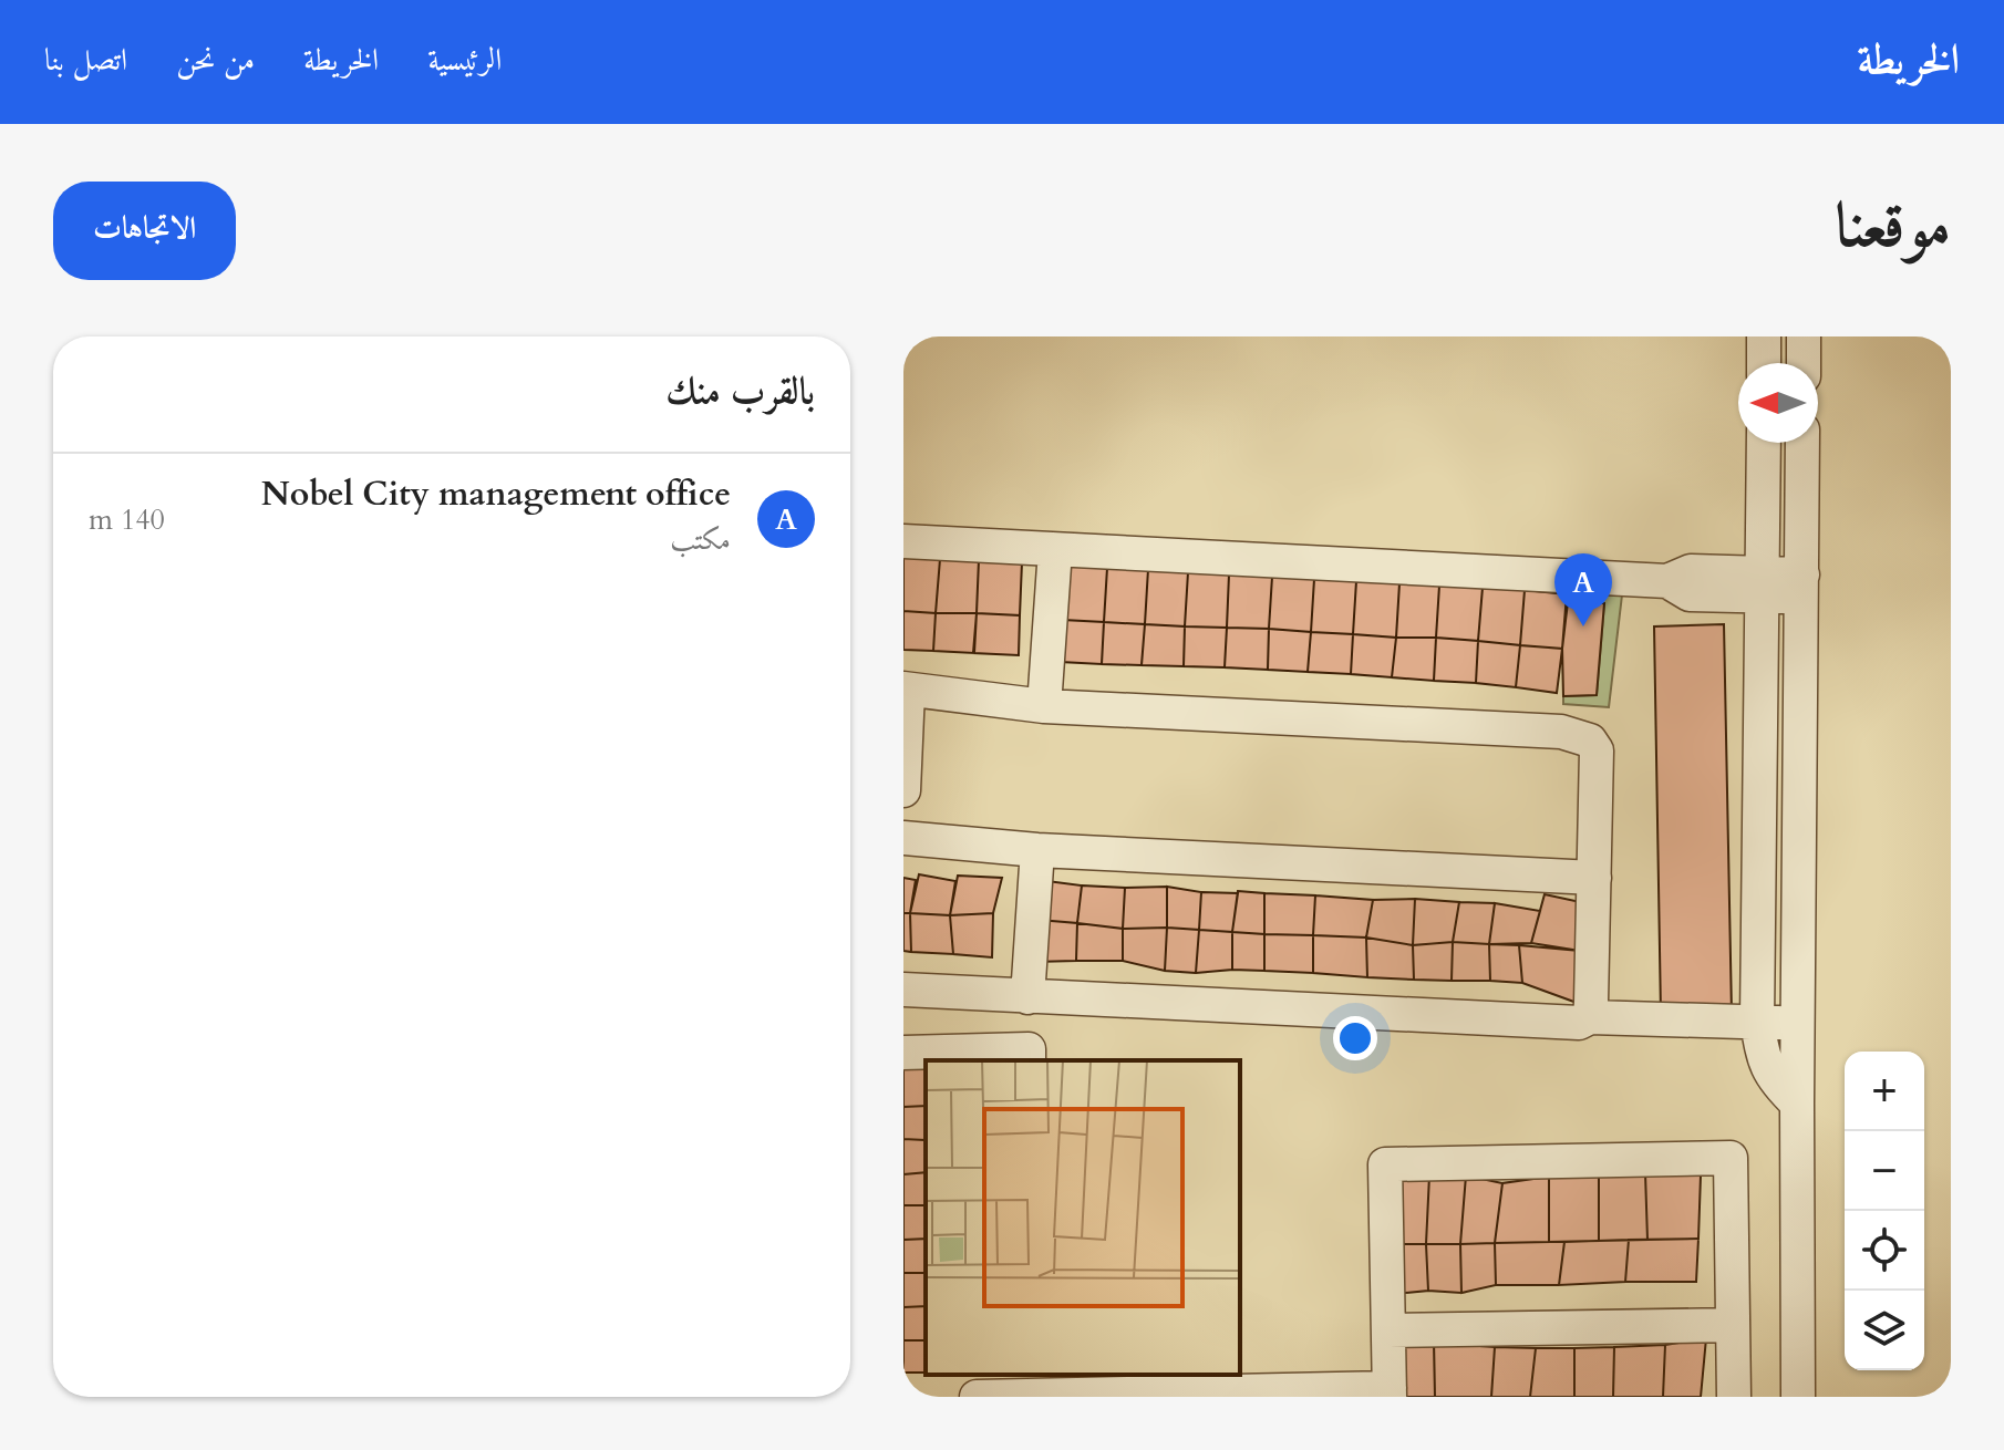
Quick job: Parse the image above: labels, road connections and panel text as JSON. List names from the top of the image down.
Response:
{
  "north": "left",
  "page": {
    "header": "الخريطة",
    "nav": [
      "الرئيسية",
      "الخريطة",
      "من نحن",
      "اتصل بنا"
    ],
    "title": "موقعنا",
    "buttons": "الاتجاهات",
    "heading": "بالقرب منك",
    "list": [
      {
        "mark": "A",
        "name": "Nobel City management office",
        "note": "مكتب",
        "value": "140 m"
      }
    ],
    "pins": "A",
    "map_buttons": ["+", "−"]
  }
}
